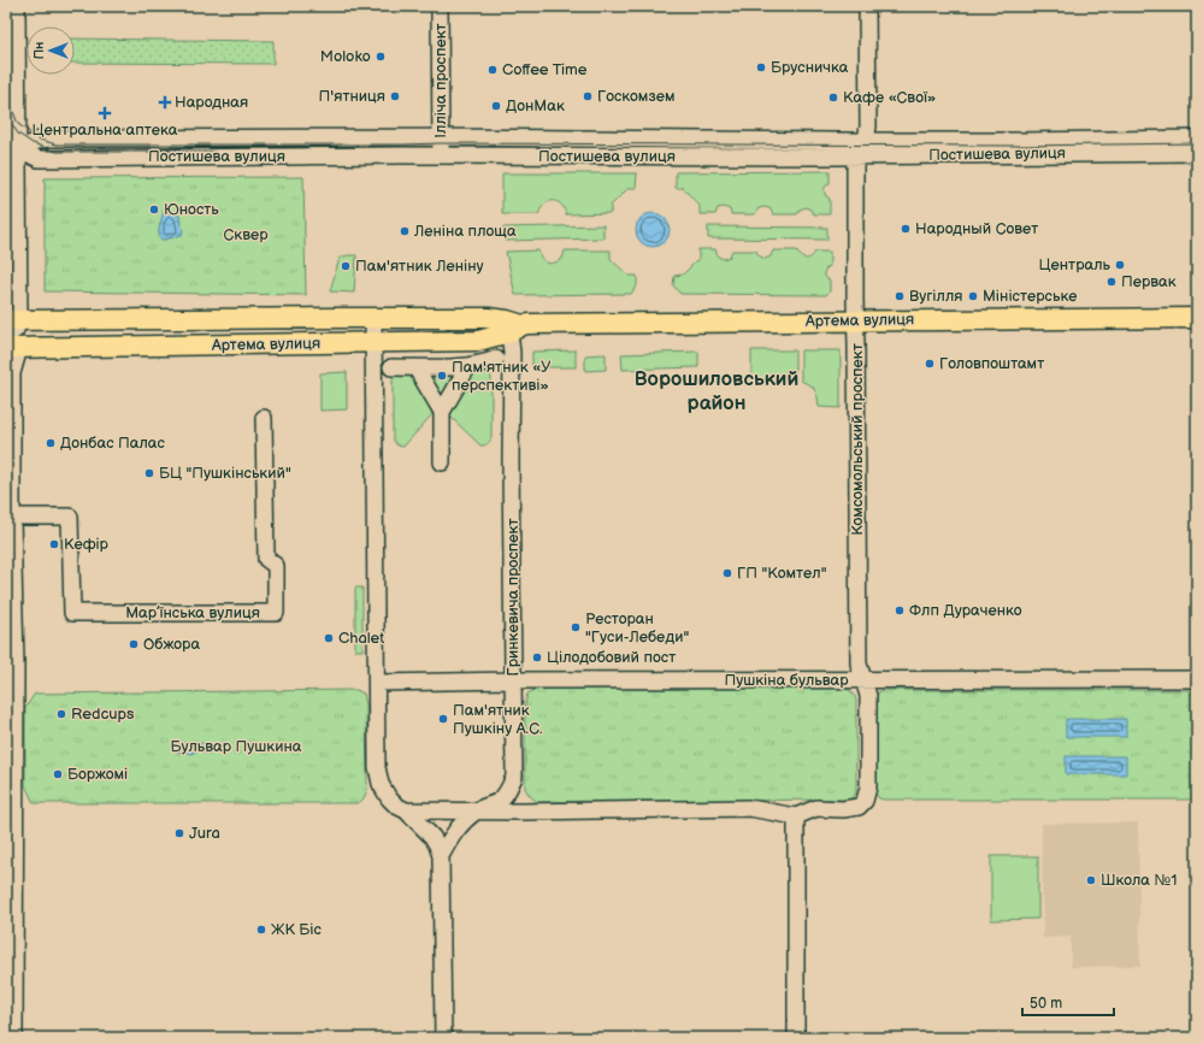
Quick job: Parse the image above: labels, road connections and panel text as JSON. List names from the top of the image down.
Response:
{
  "streets": {
    "main road": ["Артема вулиця"],
    "street": [
      "Ілліча проспект",
      "Постишева вулиця",
      "Комсомольський проспект",
      "Гринкевича проспект",
      "Мар’їнська вулиця",
      "Пушкіна бульвар"
    ]
  },
  "crossings": [
    ["Ілліча проспект", "Постишева вулиця"],
    ["Постишева вулиця", "Комсомольський проспект"],
    ["Артема вулиця", "Комсомольський проспект"],
    ["Артема вулиця", "Гринкевича проспект"],
    ["Комсомольський проспект", "Пушкіна бульвар"],
    ["Гринкевича проспект", "Пушкіна бульвар"]
  ],
  "districts": ["Ворошиловський район"],
  "parks": ["Сквер", "Бульвар Пушкина"],
  "places": {
    "other": [
      "Moloko",
      "Брусничка",
      "Coffee Time",
      "П'ятниця",
      "Госкомзем",
      "Кафе «Свої»",
      "ДонМак",
      "Юность",
      "Народный Совет",
      "Леніна площа",
      "Централь",
      "Пам'ятник Леніну",
      "Первак",
      "Вугілля",
      "Міністерське",
      "Головпоштамт",
      "Пам'ятник «У перспективі»",
      "Донбас Палас",
      "БЦ \"Пушкінський\"",
      "Кефiр",
      "ГП \"Комтел\"",
      "Флп Дураченко",
      "Ресторан \"Гуси-Лебеди\"",
      "Chalet",
      "Обжора",
      "Цілодобовий пост",
      "Redcups",
      "Пам'ятник Пушкіну А.С.",
      "Боржомi",
      "Jura",
      "Школа №1",
      "ЖК Біс"
    ],
    "health": ["Народная", "Центральна аптека"]
  },
  "scale_bar": "50 m",
  "north": "left"
}
